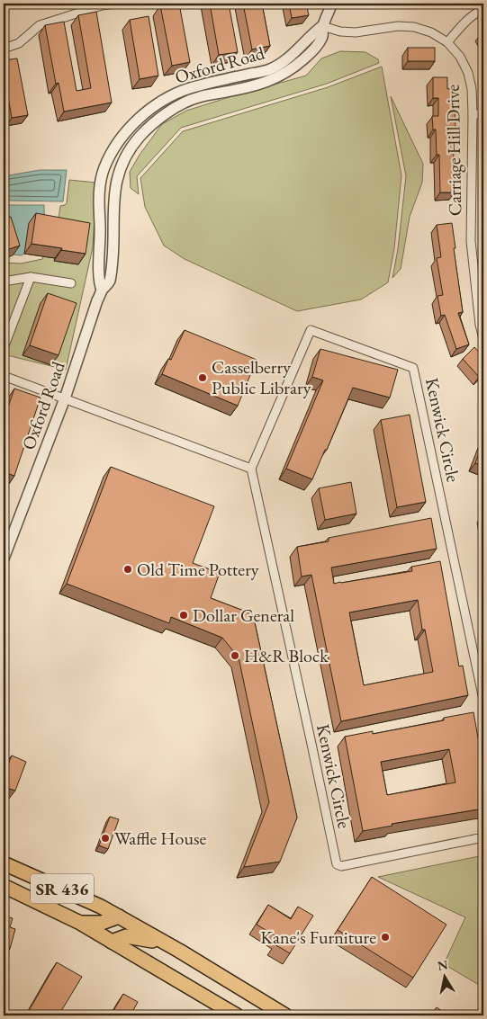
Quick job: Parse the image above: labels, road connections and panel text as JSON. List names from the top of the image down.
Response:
{
  "streets": {
    "main road": ["SR 436"],
    "street": ["Oxford Road", "Carriage Hill Drive", "Kenwick Circle"]
  },
  "crossings": [
    ["Oxford Road", "Carriage Hill Drive"]
  ],
  "places": [
    "Casselberry Public Library",
    "Old Time Pottery",
    "Dollar General",
    "H&R Block",
    "Waffle House",
    "Kane's Furniture"
  ],
  "north": "top"
}
